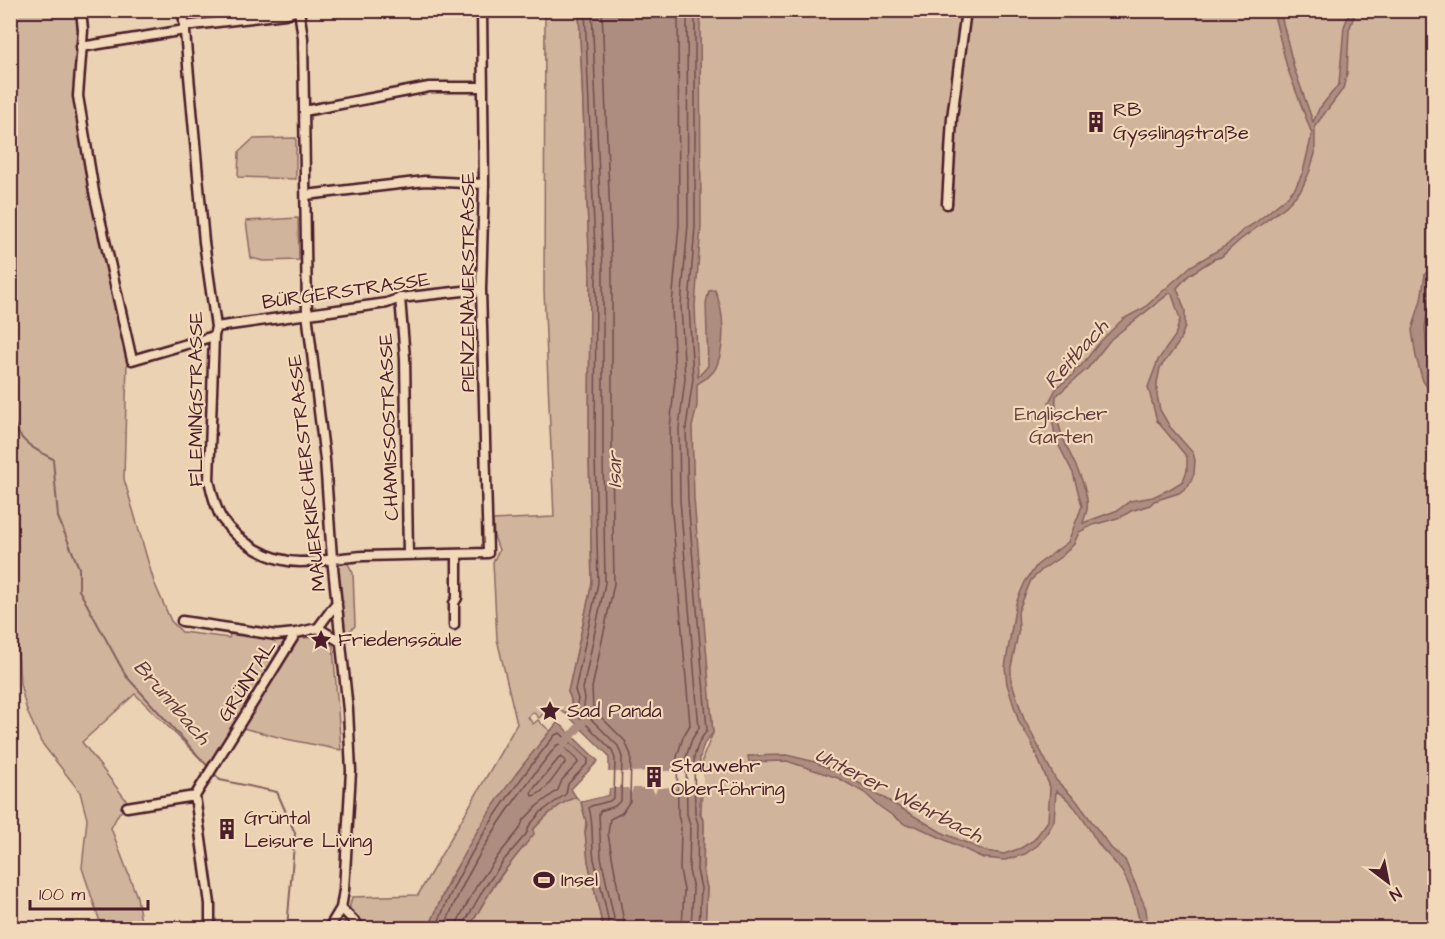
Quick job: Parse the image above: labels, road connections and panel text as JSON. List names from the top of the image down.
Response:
{
  "streets": {
    "street": [
      "PIENZENAUERSTRASSE",
      "BÜRGERSTRASSE",
      "FLEMINGSTRASSE",
      "CHAMISSOSTRASSE",
      "MAUERKIRCHERSTRASSE",
      "GRÜNTAL"
    ]
  },
  "crossings": [
    ["PIENZENAUERSTRASSE", "BÜRGERSTRASSE"],
    ["PIENZENAUERSTRASSE", "FLEMINGSTRASSE"],
    ["BÜRGERSTRASSE", "FLEMINGSTRASSE"],
    ["BÜRGERSTRASSE", "CHAMISSOSTRASSE"],
    ["BÜRGERSTRASSE", "MAUERKIRCHERSTRASSE"],
    ["FLEMINGSTRASSE", "CHAMISSOSTRASSE"],
    ["FLEMINGSTRASSE", "MAUERKIRCHERSTRASSE"]
  ],
  "water": [
    "Reitbach",
    "Isar",
    "Brunnbach",
    "Unterer Wehrbach"
  ],
  "parks": ["Englischer Garten"],
  "places": {
    "building": ["RB Gysslingstraße", "Stauwehr Oberföhring", "Grüntal Leisure Living"],
    "place": ["Friedenssäule", "Sad Panda"],
    "sports": ["Insel"]
  },
  "scale_bar": "100 m",
  "north": "bottom right"
}
